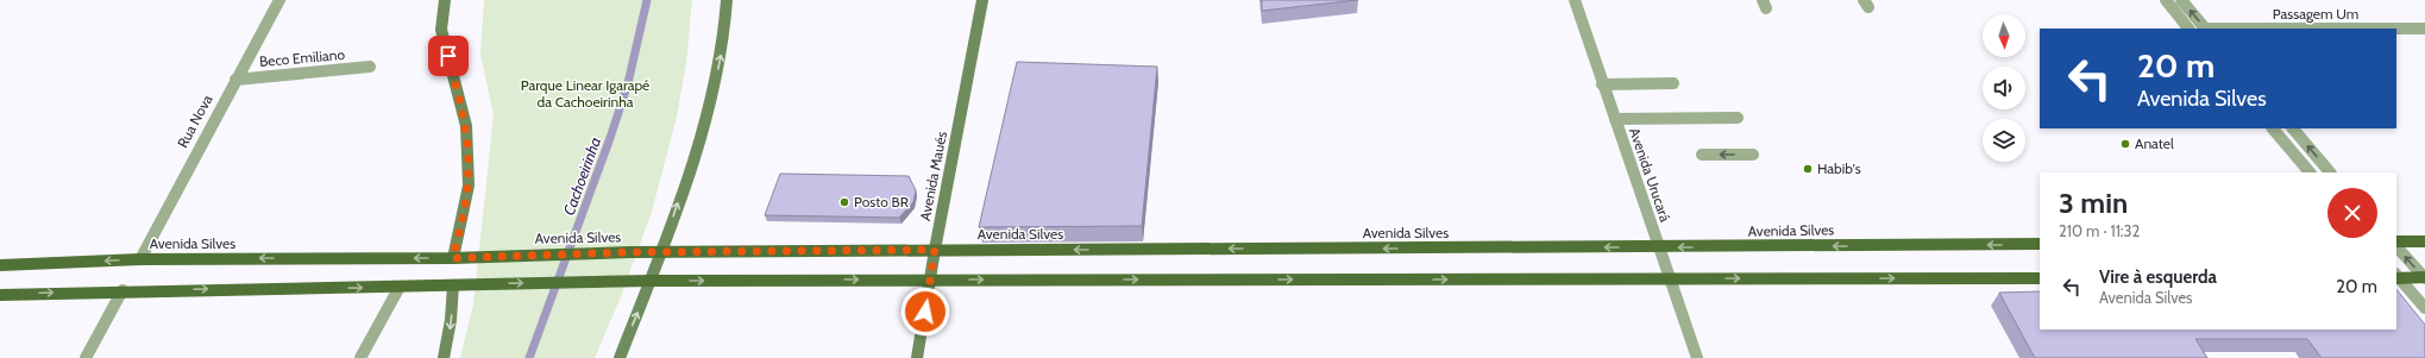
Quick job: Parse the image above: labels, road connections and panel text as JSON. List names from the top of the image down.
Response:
{
  "streets": {
    "main road": ["Avenida Silves"],
    "street": [
      "Passagem Um",
      "Beco Emiliano",
      "Rua Nova",
      "Avenida Urucará",
      "Avenida Maués"
    ]
  },
  "crossings": [
    ["Beco Emiliano", "Rua Nova"],
    ["Rua Nova", "Avenida Silves"],
    ["Avenida Urucará", "Avenida Silves"],
    ["Avenida Maués", "Avenida Silves"]
  ],
  "water": ["Cachoeirinha"],
  "parks": ["Parque Linear Igarapé da Cachoeirinha"],
  "places": ["Anatel", "Habib's", "Posto BR"],
  "north": "bottom",
  "page": {
    "turn": ["20 m", "Avenida Silves"],
    "heading": ["3 min", "210 m · 11:32"],
    "list": [
      {
        "name": "Vire à esquerda",
        "note": "Avenida Silves",
        "value": "20 m"
      }
    ]
  }
}
